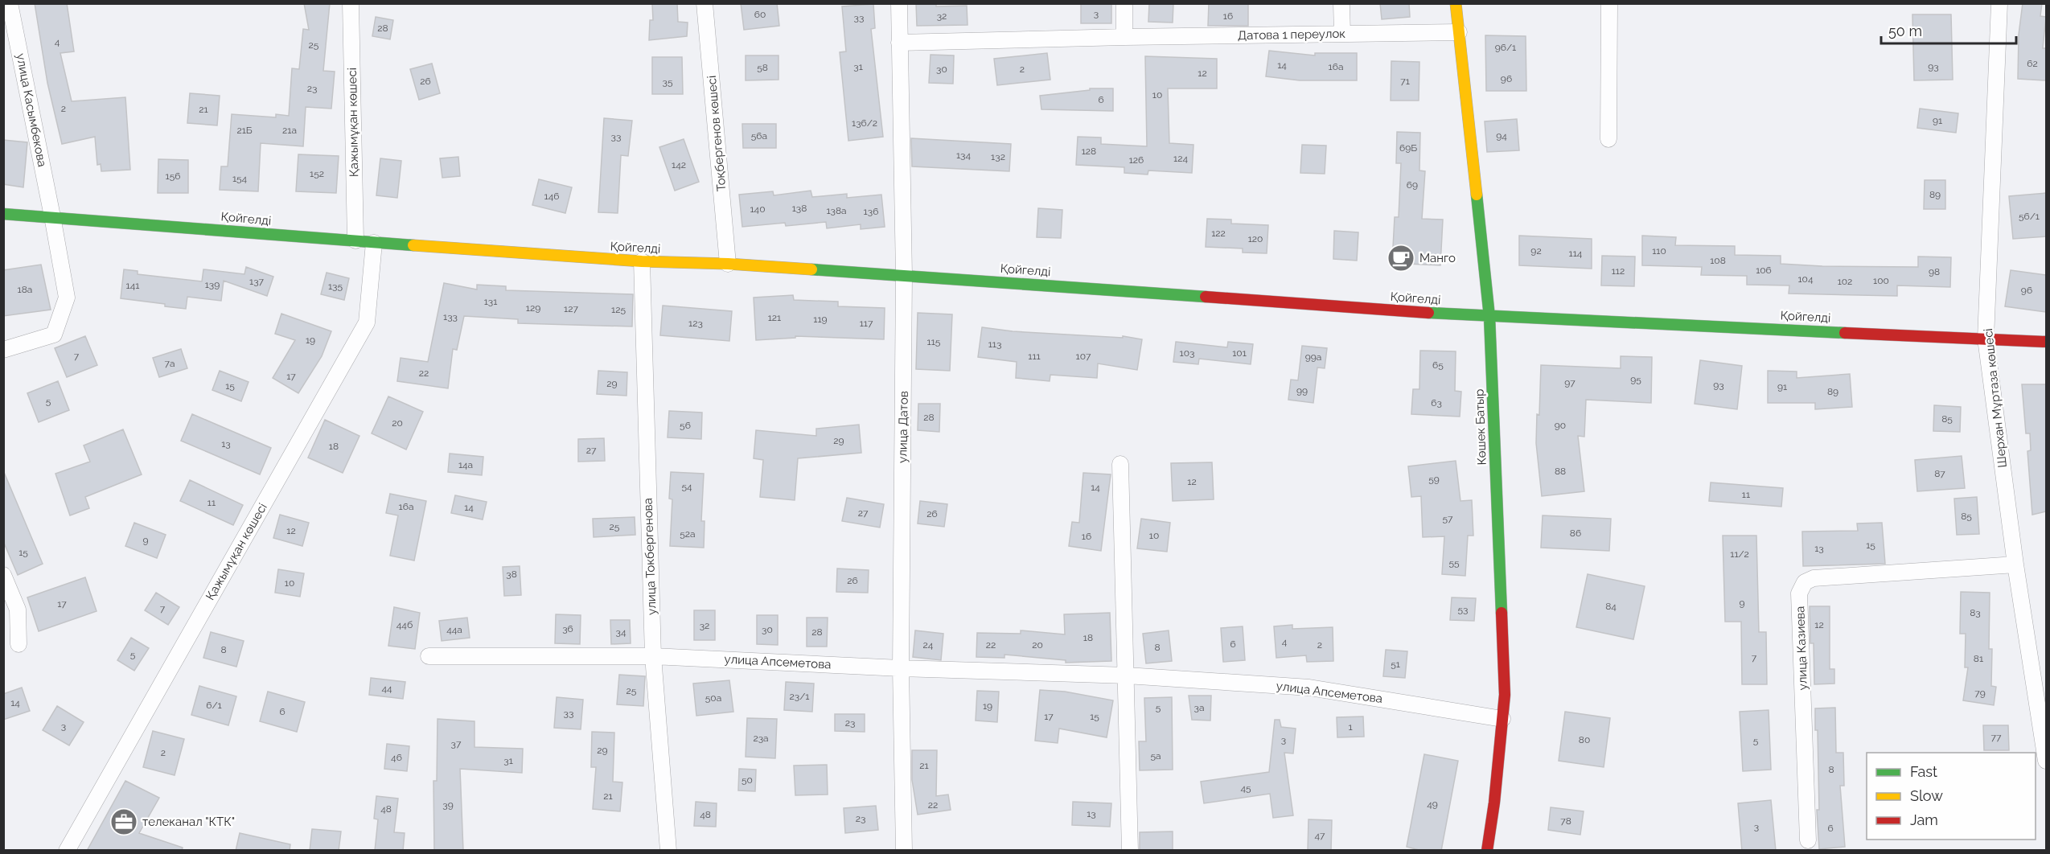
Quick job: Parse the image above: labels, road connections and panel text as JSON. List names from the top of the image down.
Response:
{
  "streets": {
    "street": [
      "Датова 1 переулок",
      "улица Касымбекова",
      "Қажымұқан көшесі",
      "Тоқбергенов көшесі",
      "Қойгелді",
      "Шерхан Мұртаза көшесі",
      "улица Датов",
      "Көшек Батыр",
      "улица Токбергенова",
      "улица Казиева",
      "улица Апсеметова"
    ]
  },
  "crossings": [
    ["Датова 1 переулок", "улица Датов"],
    ["Датова 1 переулок", "Көшек Батыр"],
    ["улица Касымбекова", "Қойгелді"],
    ["Қажымұқан көшесі", "Қойгелді"],
    ["Тоқбергенов көшесі", "Қойгелді"],
    ["Қойгелді", "Шерхан Мұртаза көшесі"],
    ["Қойгелді", "улица Датов"],
    ["Қойгелді", "Көшек Батыр"],
    ["Қойгелді", "улица Токбергенова"],
    ["Шерхан Мұртаза көшесі", "улица Казиева"],
    ["улица Датов", "улица Апсеметова"],
    ["Көшек Батыр", "улица Апсеметова"],
    ["улица Токбергенова", "улица Апсеметова"]
  ],
  "places": {
    "cafe": ["Манго"],
    "office": ["телеканал \"КТК\""]
  },
  "house_numbers": [
    "3",
    "60",
    "32",
    "16",
    "33",
    "28",
    "4",
    "25",
    "96/1",
    "62",
    "14",
    "31",
    "16а",
    "93",
    "58",
    "30",
    "2",
    "12",
    "96",
    "26",
    "71",
    "35",
    "23",
    "10",
    "6",
    "2",
    "21",
    "91",
    "136/2",
    "21Б",
    "21а",
    "56а",
    "94",
    "33",
    "69Б",
    "128",
    "134",
    "132",
    "124",
    "126",
    "142",
    "152",
    "156",
    "154",
    "69",
    "89",
    "146",
    "138",
    "140",
    "138а",
    "136",
    "56/1",
    "122",
    "120",
    "92",
    "110",
    "114",
    "108",
    "106",
    "112",
    "98",
    "104",
    "100",
    "137",
    "102",
    "139",
    "141",
    "135",
    "18а",
    "96",
    "131",
    "129",
    "127",
    "125",
    "133",
    "121",
    "119",
    "123",
    "117",
    "19",
    "115",
    "113",
    "103",
    "101",
    "7",
    "111",
    "107",
    "99а",
    "7а",
    "65",
    "22",
    "17",
    "95",
    "97",
    "29",
    "93",
    "15",
    "91",
    "99",
    "89",
    "5",
    "63",
    "28",
    "85",
    "20",
    "56",
    "90",
    "29",
    "13",
    "18",
    "27",
    "14а",
    "88",
    "87",
    "59",
    "12",
    "54",
    "14",
    "11",
    "11",
    "16а",
    "14",
    "27",
    "26",
    "85",
    "57",
    "25",
    "12",
    "86",
    "52а",
    "10",
    "16",
    "9",
    "15",
    "13",
    "15",
    "11/2",
    "55",
    "38",
    "26",
    "10",
    "9",
    "17",
    "84",
    "7",
    "53",
    "83",
    "44б",
    "12",
    "32",
    "36",
    "44а",
    "30",
    "34",
    "28",
    "18",
    "4",
    "6",
    "24",
    "22",
    "20",
    "2",
    "8",
    "8",
    "5",
    "7",
    "81",
    "51",
    "44",
    "25",
    "79",
    "23/1",
    "50а",
    "14",
    "6/1",
    "19",
    "5",
    "3а",
    "6",
    "33",
    "17",
    "15",
    "23",
    "3",
    "1",
    "77",
    "23а",
    "3",
    "80",
    "5",
    "37",
    "29",
    "2",
    "5а",
    "46",
    "31",
    "21",
    "8",
    "50",
    "45",
    "21",
    "49",
    "39",
    "22",
    "48",
    "13",
    "48",
    "23",
    "78",
    "3",
    "6",
    "47"
  ],
  "legend": ["Fast", "Slow", "Jam"],
  "scale_bar": "50 m"
}
